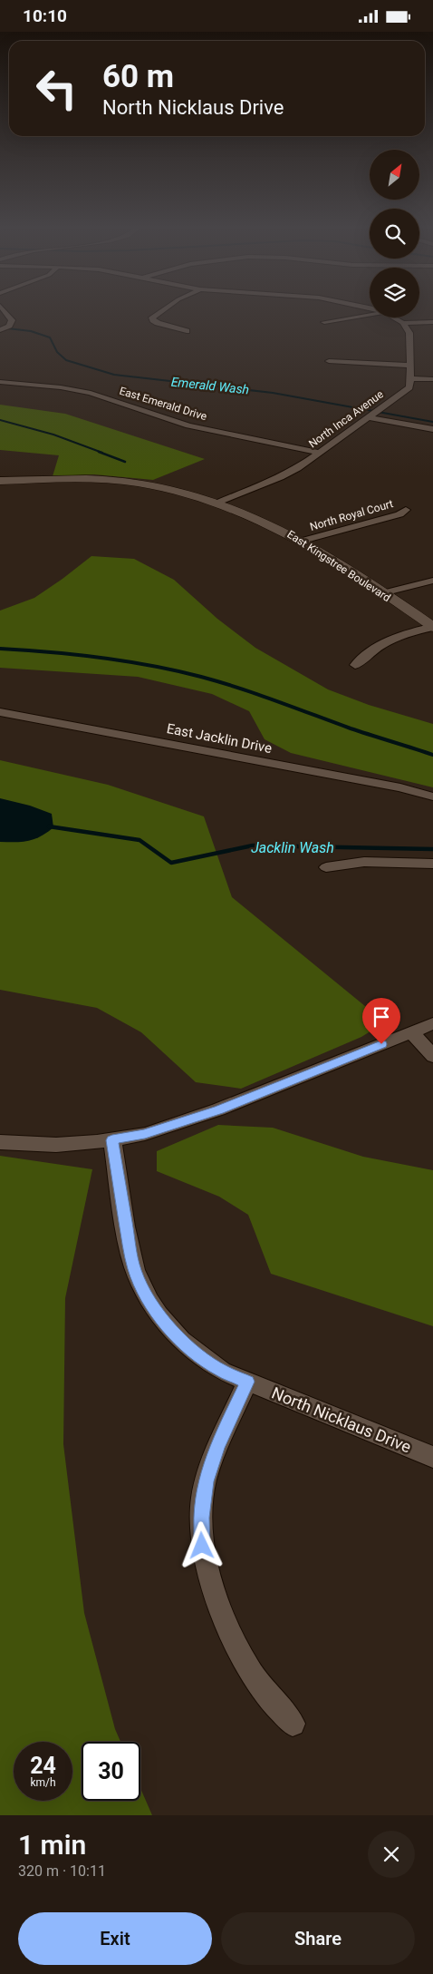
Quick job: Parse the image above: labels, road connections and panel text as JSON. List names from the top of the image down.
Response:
{
  "streets": {
    "street": [
      "East Emerald Drive",
      "North Inca Avenue",
      "North Royal Court",
      "East Kingstree Boulevard",
      "East Jacklin Drive",
      "North Nicklaus Drive"
    ]
  },
  "crossings": [
    ["East Emerald Drive", "North Inca Avenue"],
    ["North Inca Avenue", "East Kingstree Boulevard"],
    ["North Royal Court", "East Kingstree Boulevard"]
  ],
  "water": ["Emerald Wash", "Jacklin Wash"],
  "north": "top right",
  "page": {
    "status": "10:10",
    "turn": ["60 m", "North Nicklaus Drive"],
    "speed": "24 km/h",
    "limit": "30",
    "heading": ["1 min", "320 m · 10:11"],
    "buttons": ["Exit", "Share"]
  }
}
